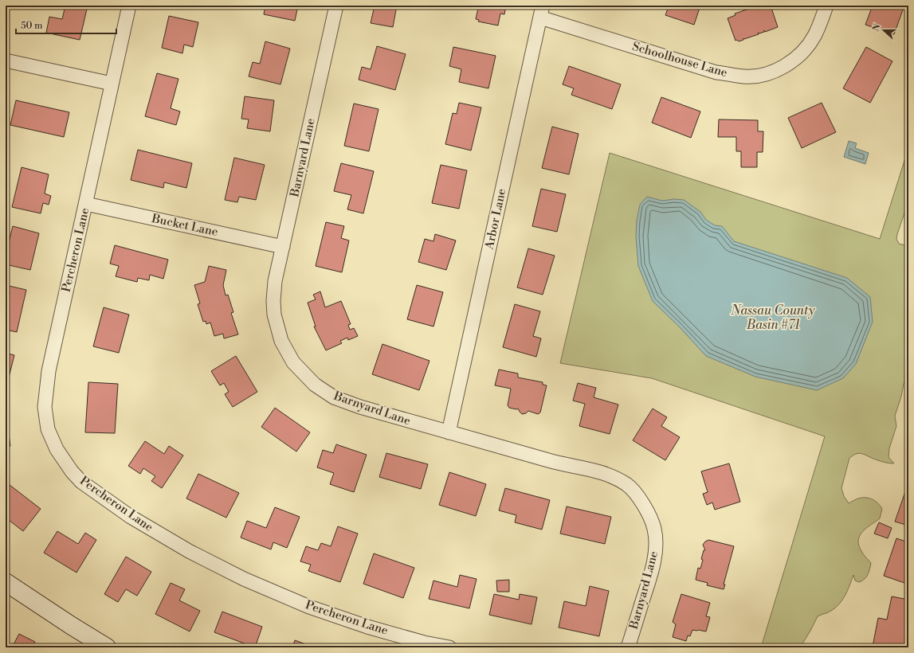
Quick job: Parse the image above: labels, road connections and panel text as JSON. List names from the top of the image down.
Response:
{
  "streets": {
    "street": [
      "Schoolhouse Lane",
      "Barnyard Lane",
      "Arbor Lane",
      "Bucket Lane",
      "Percheron Lane"
    ]
  },
  "crossings": [
    ["Schoolhouse Lane", "Arbor Lane"],
    ["Barnyard Lane", "Arbor Lane"],
    ["Barnyard Lane", "Bucket Lane"],
    ["Bucket Lane", "Percheron Lane"]
  ],
  "water": ["Nassau County Basin #71"],
  "scale_bar": "50 m",
  "north": "left"
}
